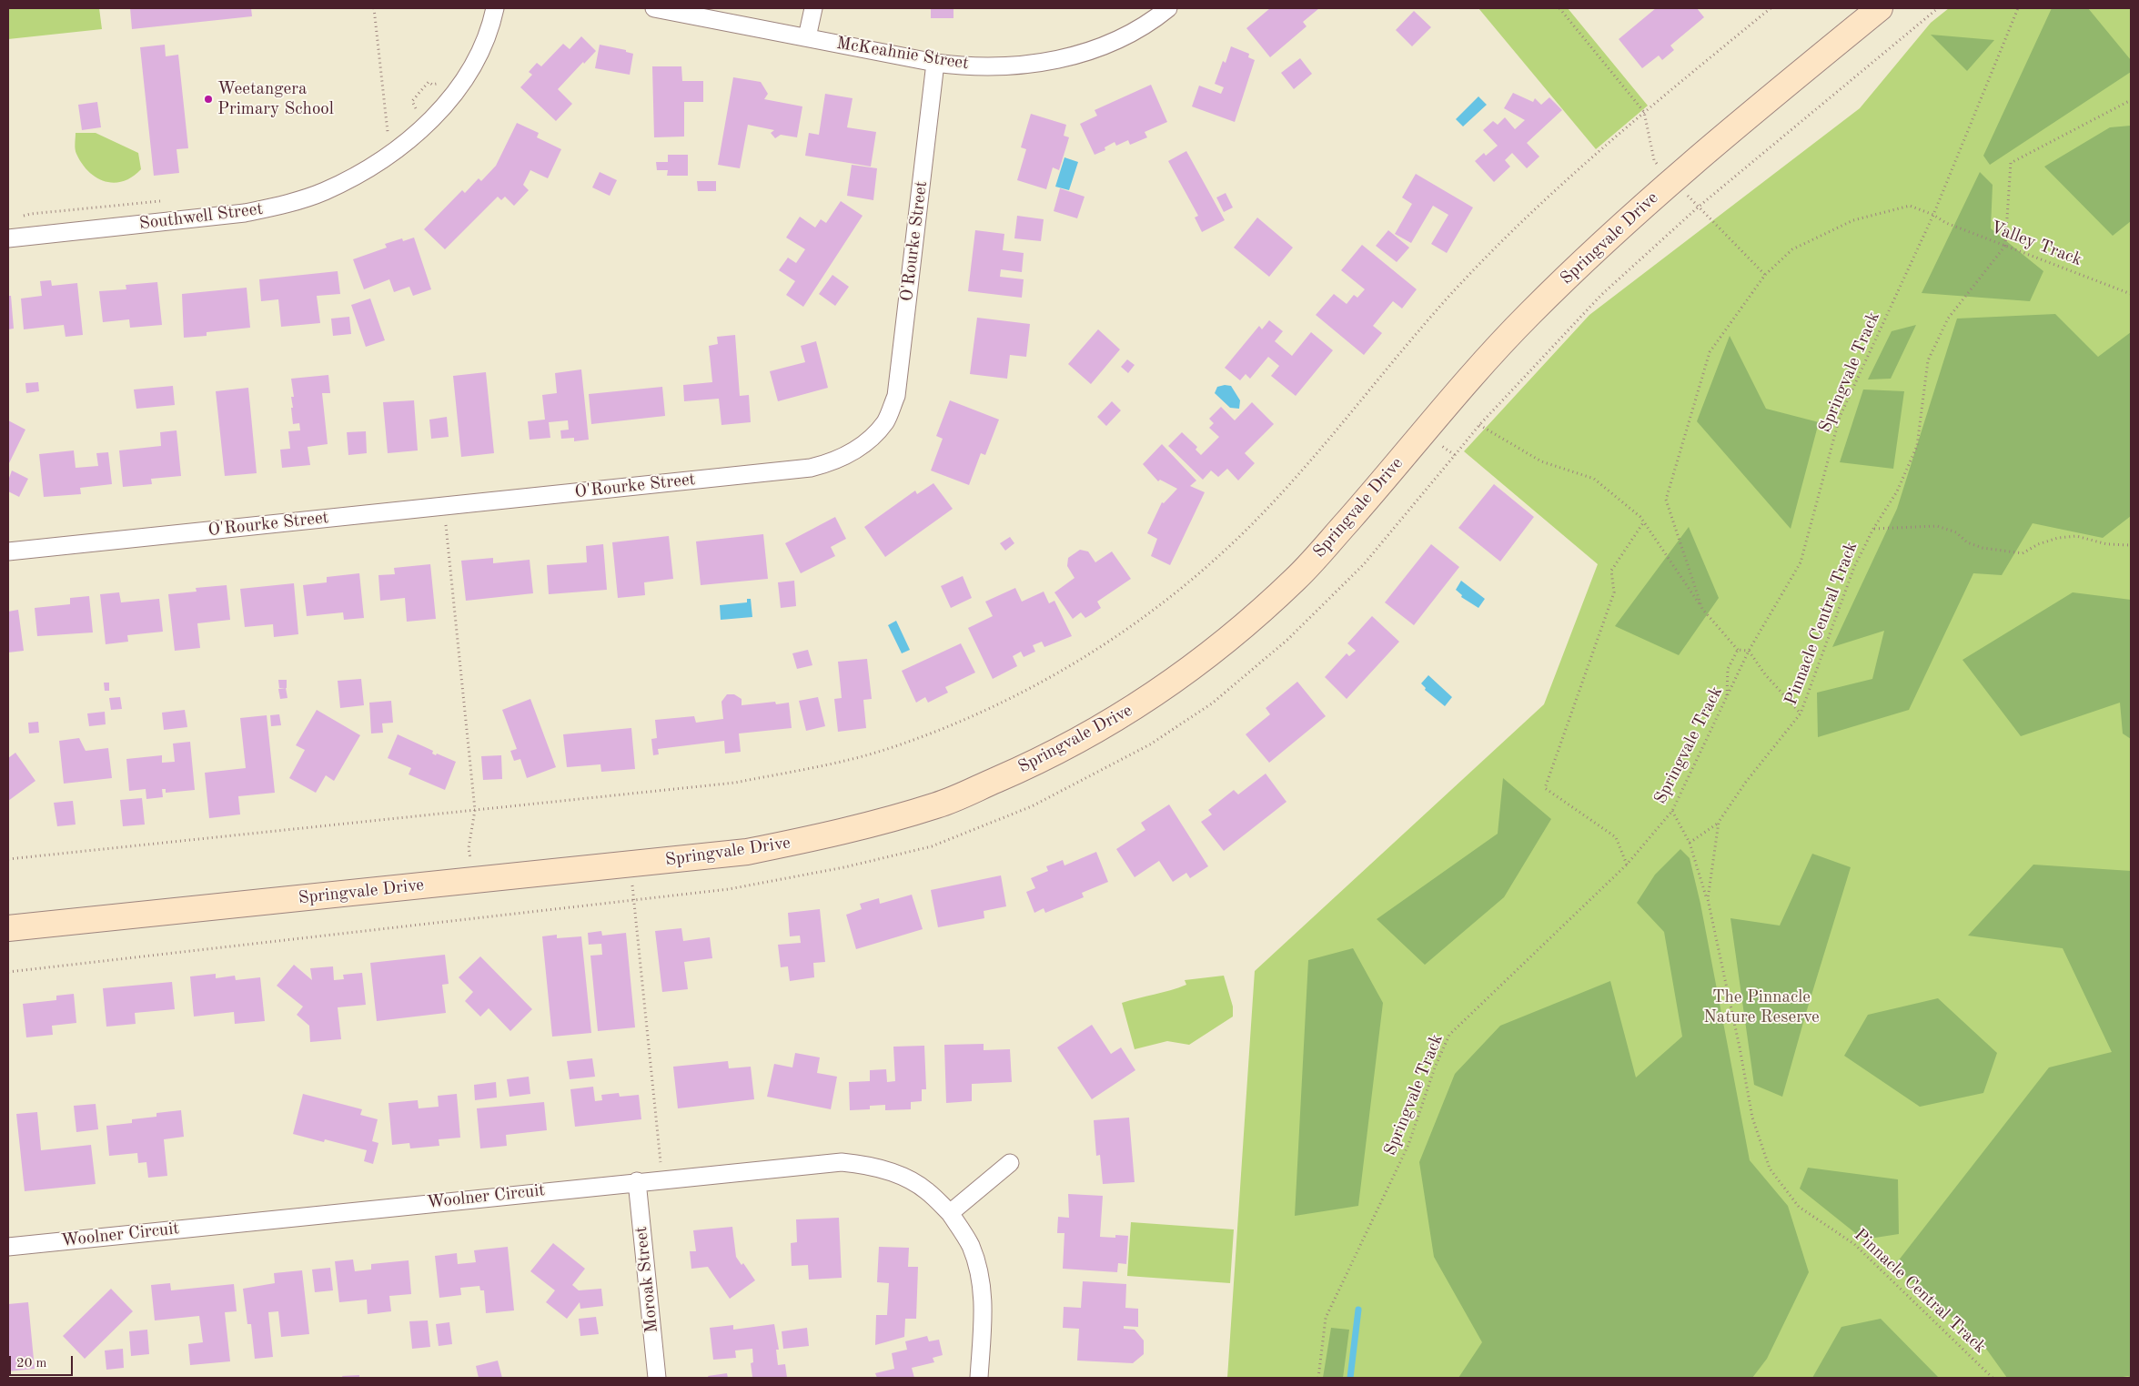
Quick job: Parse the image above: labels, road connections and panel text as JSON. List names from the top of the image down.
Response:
{
  "streets": {
    "main road": ["Springvale Drive"],
    "street": [
      "McKeahnie Street",
      "Southwell Street",
      "O'Rourke Street",
      "Woolner Circuit",
      "Moroak Street"
    ],
    "path": ["Valley Track", "Springvale Track", "Pinnacle Central Track"]
  },
  "crossings": [
    ["McKeahnie Street", "O'Rourke Street"],
    ["Valley Track", "Springvale Track"],
    ["Valley Track", "Pinnacle Central Track"],
    ["Woolner Circuit", "Moroak Street"]
  ],
  "parks": ["The Pinnacle Nature Reserve"],
  "places": ["Weetangera Primary School"],
  "scale_bar": "20 m"
}
